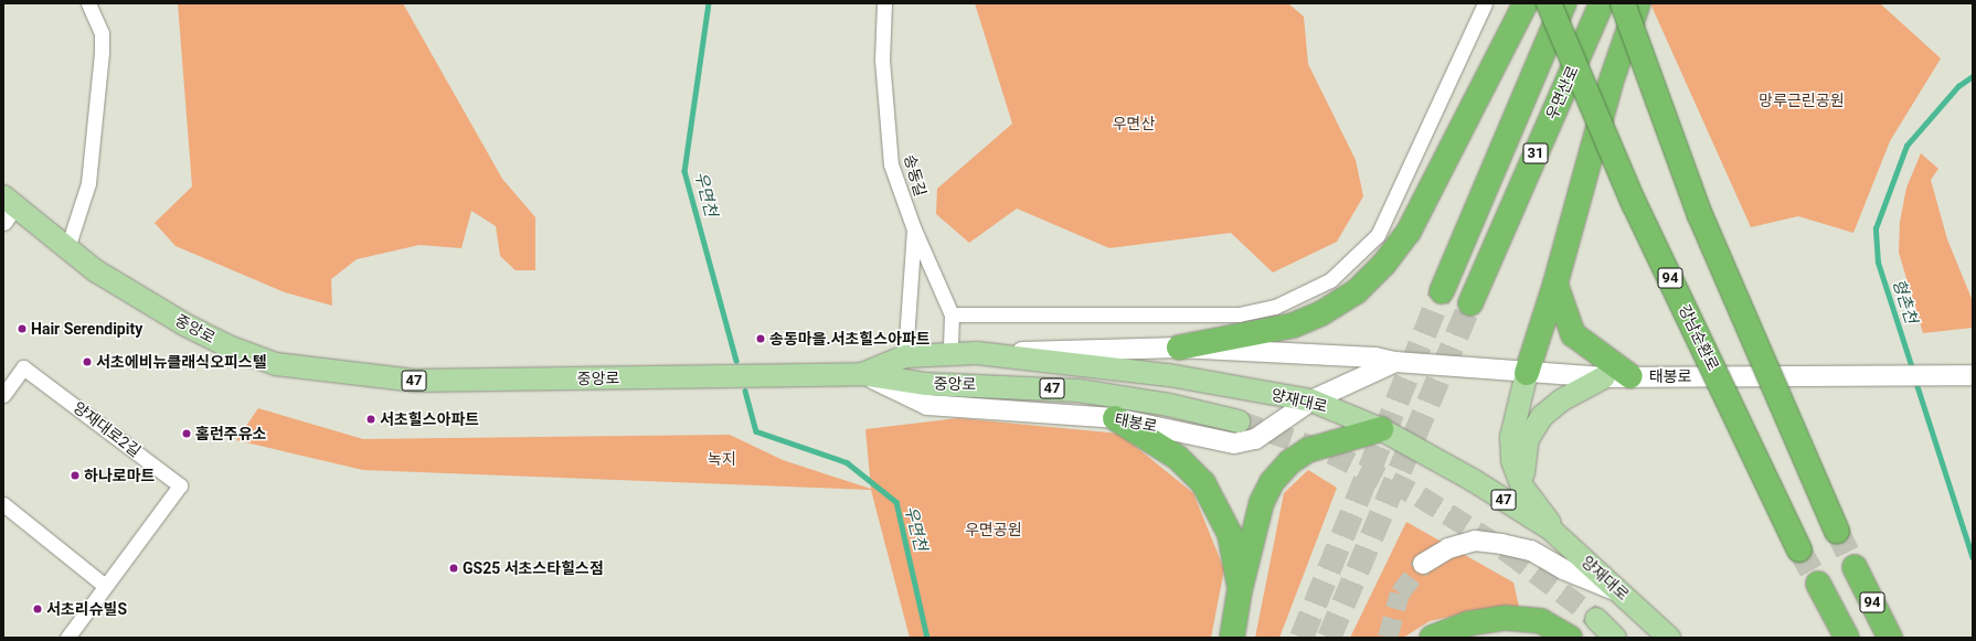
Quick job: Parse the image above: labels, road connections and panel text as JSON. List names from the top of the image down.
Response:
{
  "streets": {
    "highway": [
      "우면산로",
      "31",
      "94",
      "강남순환로"
    ],
    "main road": ["중앙로", "47", "양재대로"],
    "street": ["송동길", "태봉로", "양재대로2길"]
  },
  "crossings": [
    ["송동길", "양재대로"],
    ["중앙로", "태봉로"],
    ["중앙로", "양재대로"],
    ["태봉로", "양재대로"]
  ],
  "water": ["우면천", "형촌천"],
  "parks": [
    "망루근린공원",
    "우면산",
    "녹지",
    "우면공원"
  ],
  "places": [
    "Hair Serendipity",
    "송동마을.서초힐스아파트",
    "서초에비뉴클래식오피스텔",
    "서초힐스아파트",
    "홈런주유소",
    "하나로마트",
    "GS25 서초스타힐스점",
    "서초리슈빌S"
  ]
}
